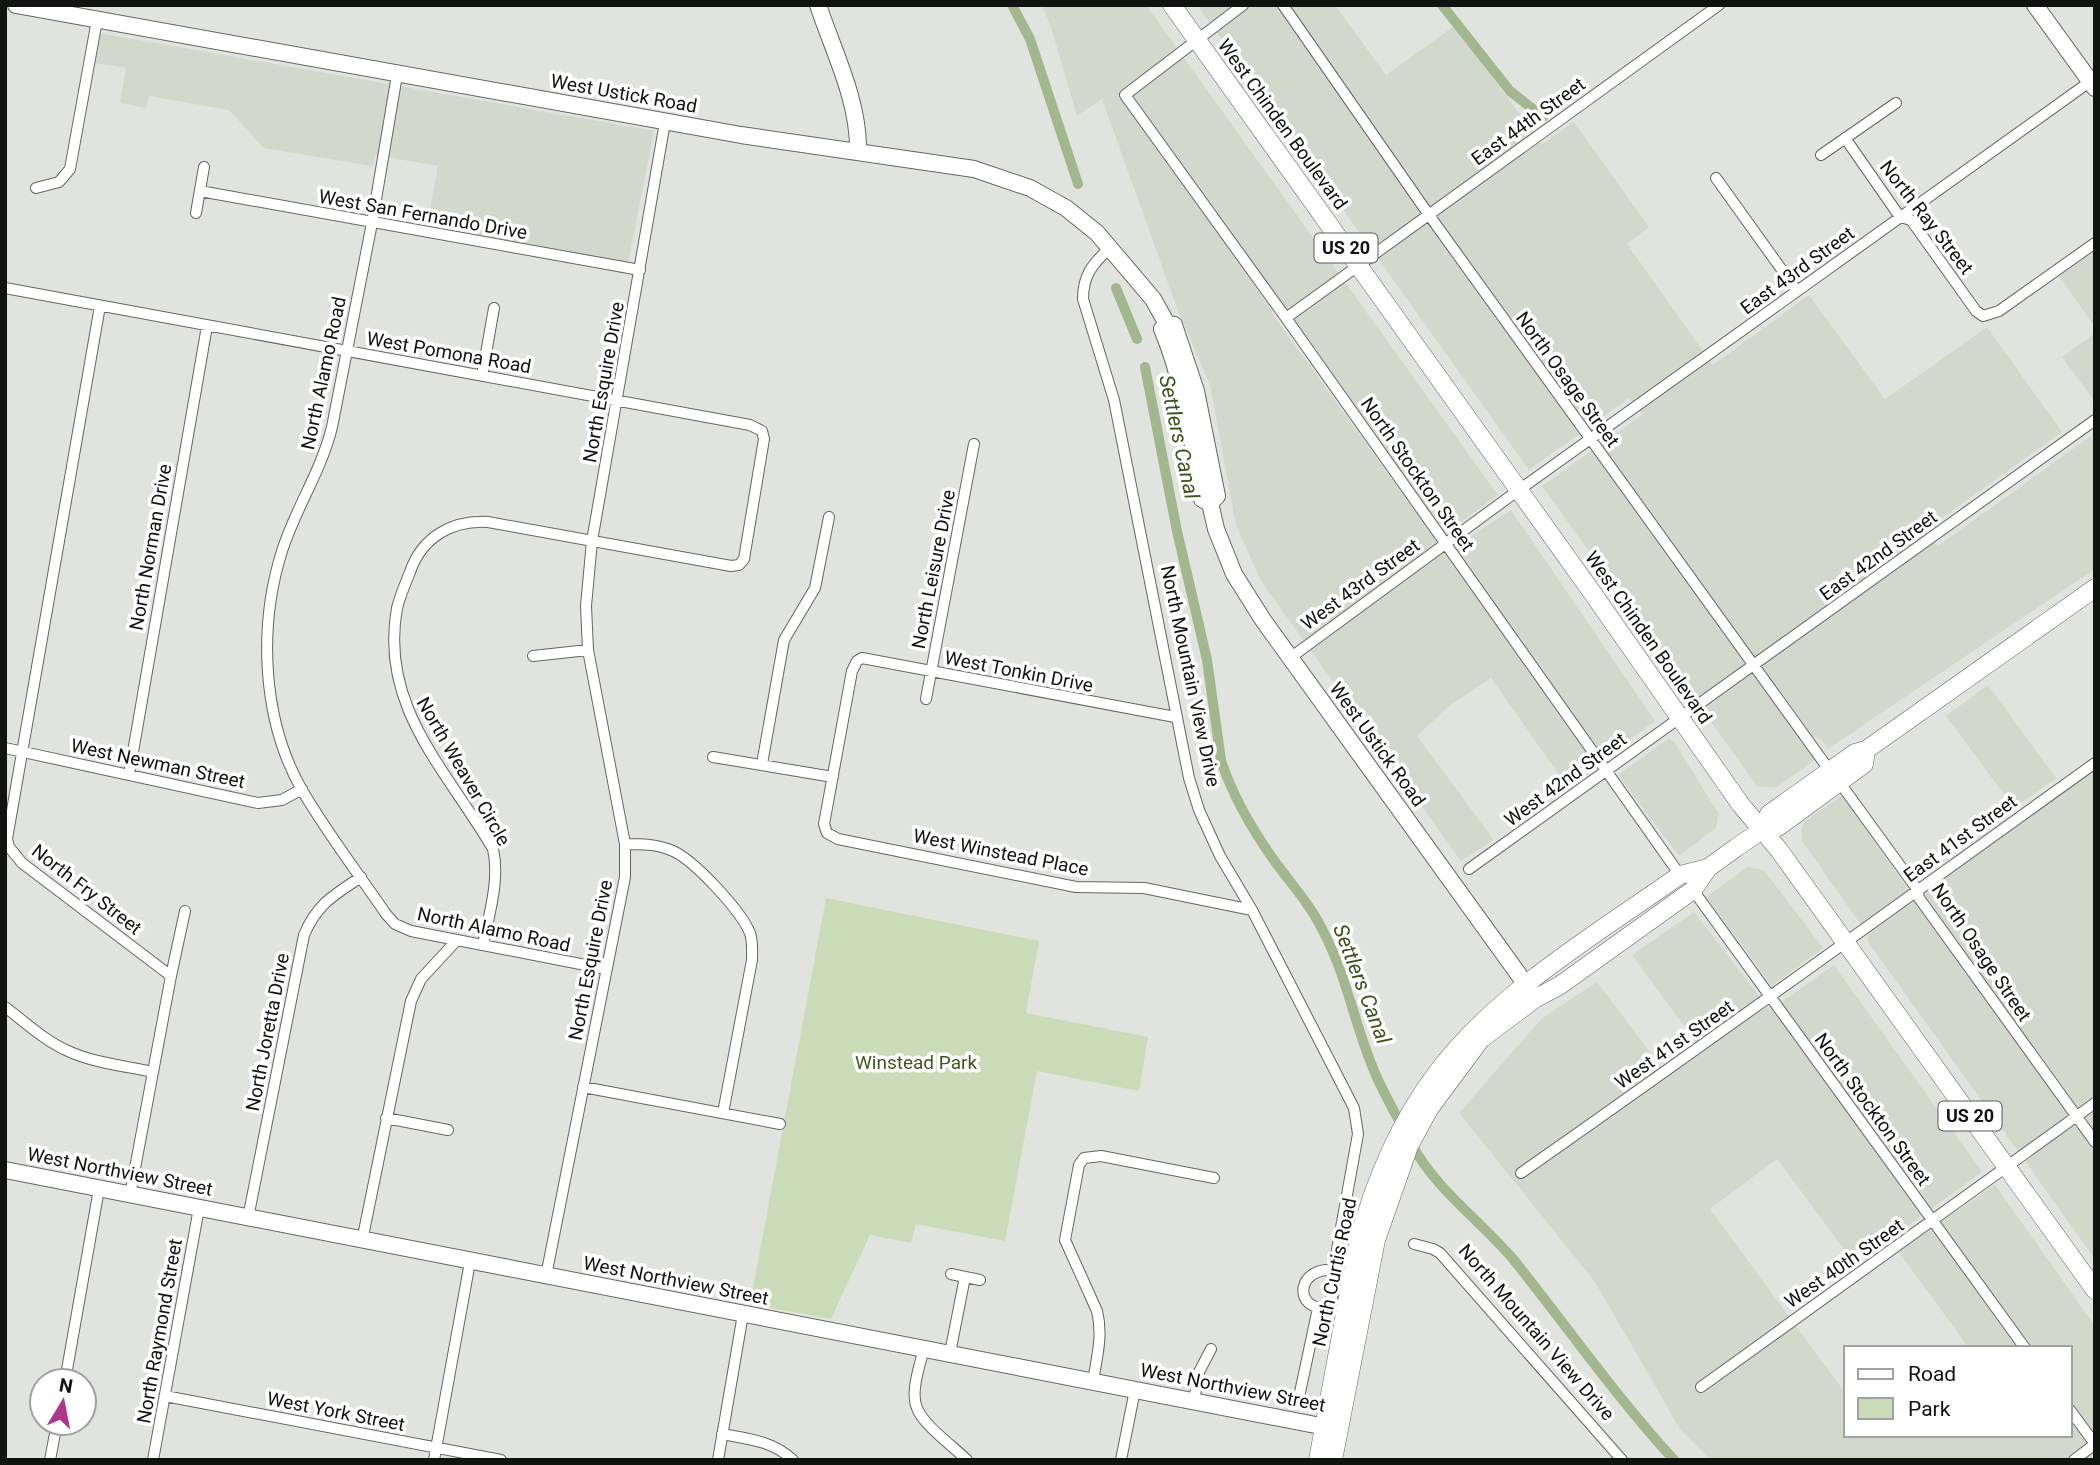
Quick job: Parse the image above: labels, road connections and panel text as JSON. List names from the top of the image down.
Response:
{
  "streets": {
    "main road": [
      "West Ustick Road",
      "West Chinden Boulevard",
      "US 20",
      "West Northview Street",
      "North Curtis Road"
    ],
    "street": [
      "East 44th Street",
      "West San Fernando Drive",
      "North Ray Street",
      "East 43rd Street",
      "West Pomona Road",
      "North Alamo Road",
      "North Osage Street",
      "North Esquire Drive",
      "North Stockton Street",
      "North Norman Drive",
      "East 42nd Street",
      "North Leisure Drive",
      "West 43rd Street",
      "West Tonkin Drive",
      "North Mountain View Drive",
      "West Newman Street",
      "North Weaver Circle",
      "West 42nd Street",
      "East 41st Street",
      "West Winstead Place",
      "North Fry Street",
      "North Joretta Drive",
      "West 41st Street",
      "West 40th Street",
      "North Raymond Street",
      "West York Street"
    ]
  },
  "crossings": [
    ["West Ustick Road", "North Alamo Road"],
    ["West Ustick Road", "North Esquire Drive"],
    ["West Ustick Road", "West 43rd Street"],
    ["West Ustick Road", "North Mountain View Drive"],
    ["West Ustick Road", "North Curtis Road"],
    ["East 44th Street", "West Chinden Boulevard"],
    ["East 44th Street", "North Osage Street"],
    ["East 44th Street", "North Stockton Street"],
    ["West Chinden Boulevard", "East 43rd Street"],
    ["West Chinden Boulevard", "North Stockton Street"],
    ["West Chinden Boulevard", "East 42nd Street"],
    ["West Chinden Boulevard", "West 43rd Street"],
    ["West Chinden Boulevard", "West 42nd Street"],
    ["West Chinden Boulevard", "East 41st Street"],
    ["West Chinden Boulevard", "West 41st Street"],
    ["West Chinden Boulevard", "West 40th Street"],
    ["West Chinden Boulevard", "North Curtis Road"],
    ["West San Fernando Drive", "North Alamo Road"],
    ["West San Fernando Drive", "North Esquire Drive"],
    ["North Ray Street", "East 43rd Street"],
    ["East 43rd Street", "North Osage Street"],
    ["East 43rd Street", "West 43rd Street"],
    ["West Pomona Road", "North Alamo Road"],
    ["West Pomona Road", "North Esquire Drive"],
    ["West Pomona Road", "North Norman Drive"],
    ["West Pomona Road", "North Weaver Circle"],
    ["West Pomona Road", "North Fry Street"],
    ["North Alamo Road", "North Esquire Drive"],
    ["North Alamo Road", "West Newman Street"],
    ["North Alamo Road", "North Weaver Circle"],
    ["North Alamo Road", "North Joretta Drive"],
    ["North Osage Street", "East 42nd Street"],
    ["North Osage Street", "East 41st Street"],
    ["North Osage Street", "West 40th Street"],
    ["North Osage Street", "North Curtis Road"],
    ["North Esquire Drive", "North Weaver Circle"],
    ["North Esquire Drive", "West Northview Street"],
    ["North Stockton Street", "West 43rd Street"],
    ["North Stockton Street", "West 42nd Street"],
    ["North Stockton Street", "West 41st Street"],
    ["North Stockton Street", "West 40th Street"],
    ["North Stockton Street", "North Curtis Road"],
    ["North Norman Drive", "West Newman Street"],
    ["East 42nd Street", "West 42nd Street"],
    ["North Leisure Drive", "West Tonkin Drive"],
    ["West Tonkin Drive", "North Mountain View Drive"],
    ["West Tonkin Drive", "West Winstead Place"],
    ["North Mountain View Drive", "West Winstead Place"],
    ["North Mountain View Drive", "North Curtis Road"],
    ["West Newman Street", "North Fry Street"],
    ["East 41st Street", "West 41st Street"],
    ["North Joretta Drive", "West Northview Street"],
    ["West Northview Street", "North Curtis Road"],
    ["West Northview Street", "North Raymond Street"],
    ["North Raymond Street", "West York Street"]
  ],
  "water": ["Settlers Canal"],
  "parks": ["Winstead Park"],
  "legend": ["Road", "Park"],
  "north": "top"
}
